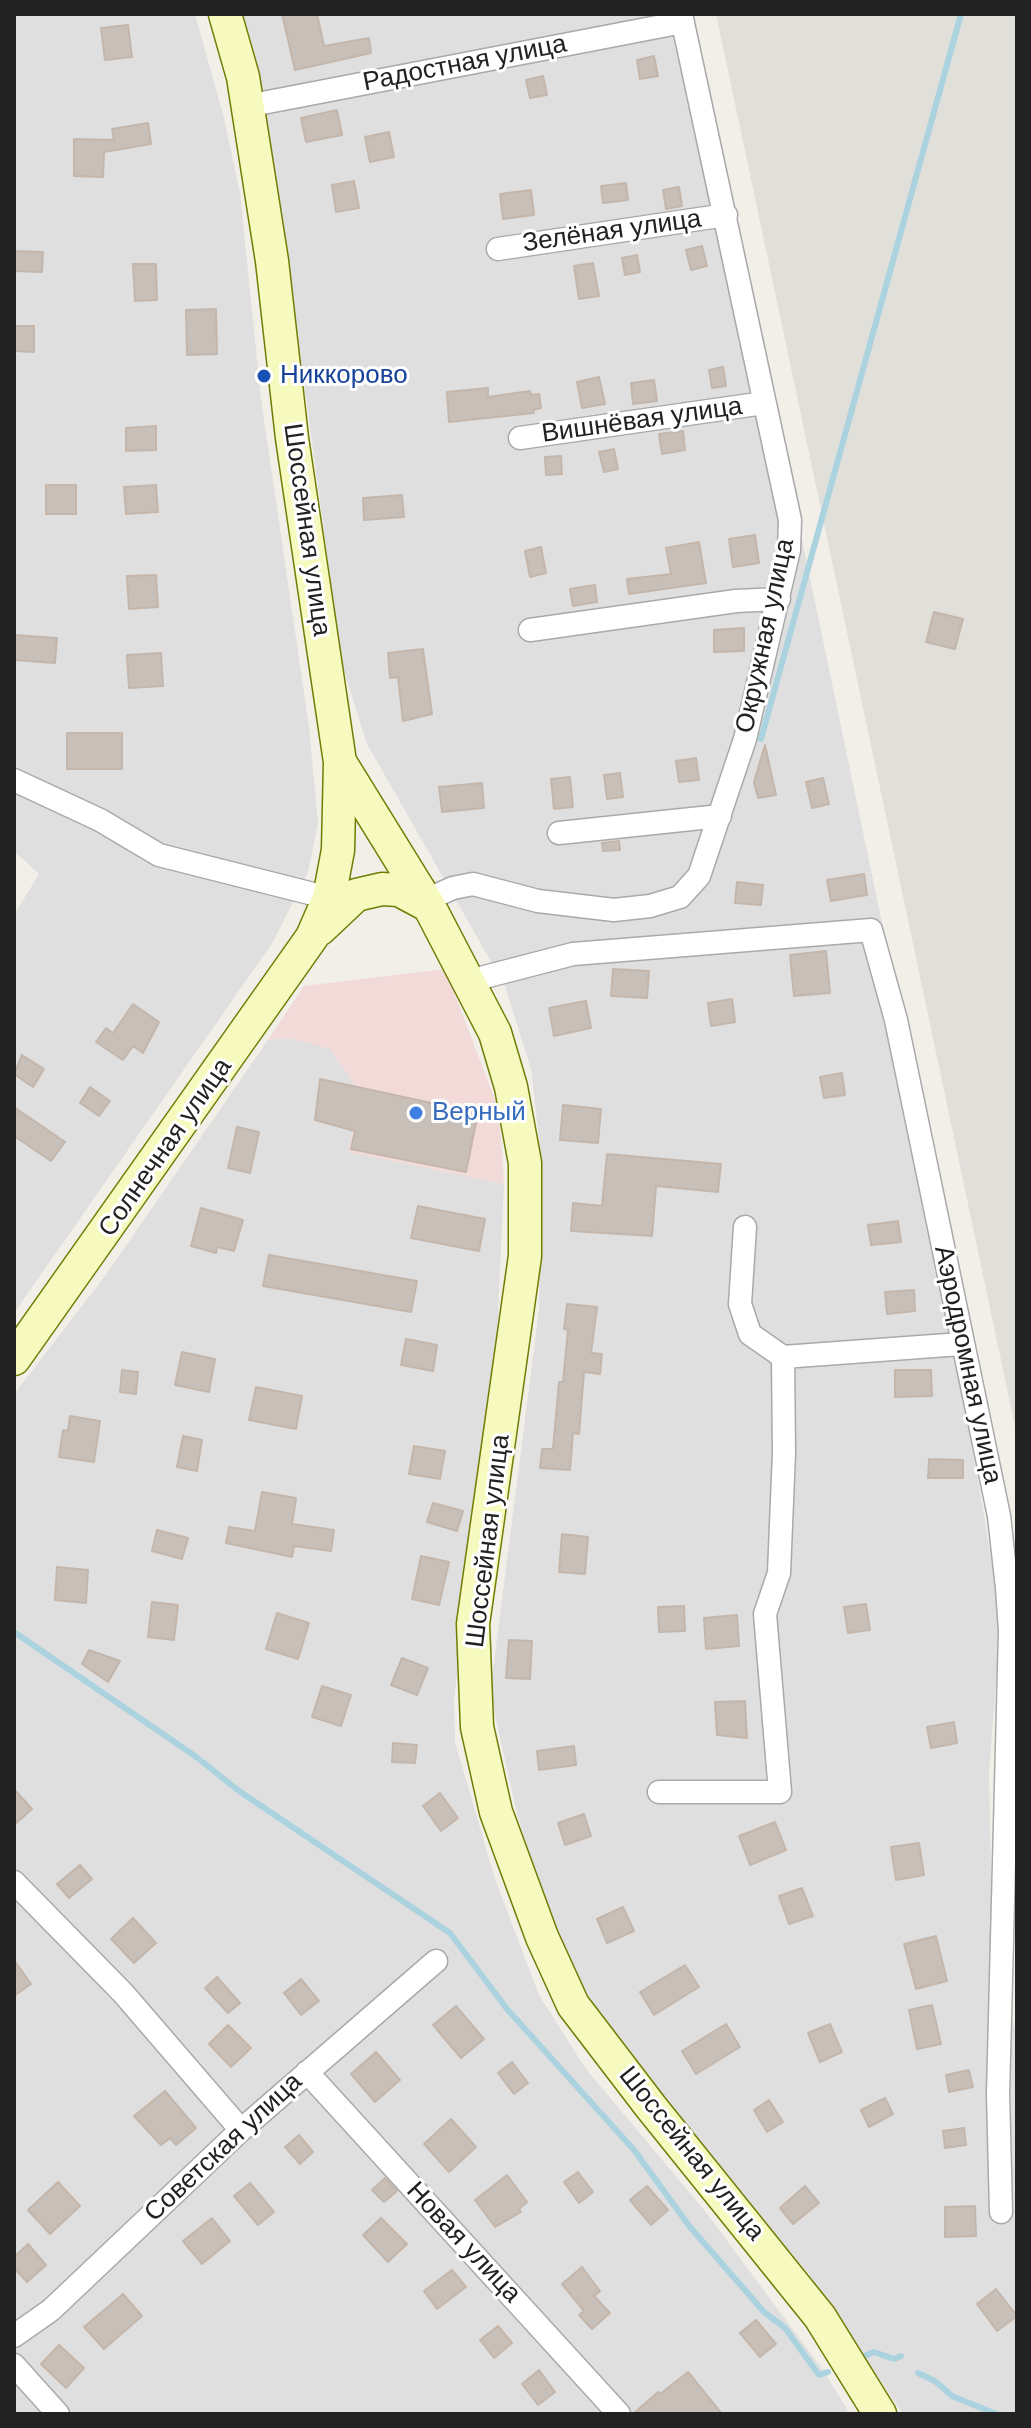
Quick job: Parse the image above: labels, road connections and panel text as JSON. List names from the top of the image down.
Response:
{
  "streets": {
    "main road": ["Шоссейная улица", "Солнечная улица"],
    "street": [
      "Радостная улица",
      "Зелёная улица",
      "Вишнёвая улица",
      "Окружная улица",
      "Аэродромная улица",
      "Советская улица",
      "Новая улица"
    ]
  },
  "crossings": [
    ["Радостная улица", "Шоссейная улица"],
    ["Радостная улица", "Окружная улица"],
    ["Зелёная улица", "Окружная улица"],
    ["Вишнёвая улица", "Окружная улица"],
    ["Шоссейная улица", "Окружная улица"],
    ["Шоссейная улица", "Аэродромная улица"],
    ["Советская улица", "Новая улица"]
  ],
  "places": ["Никкорово", "Верный"]
}
